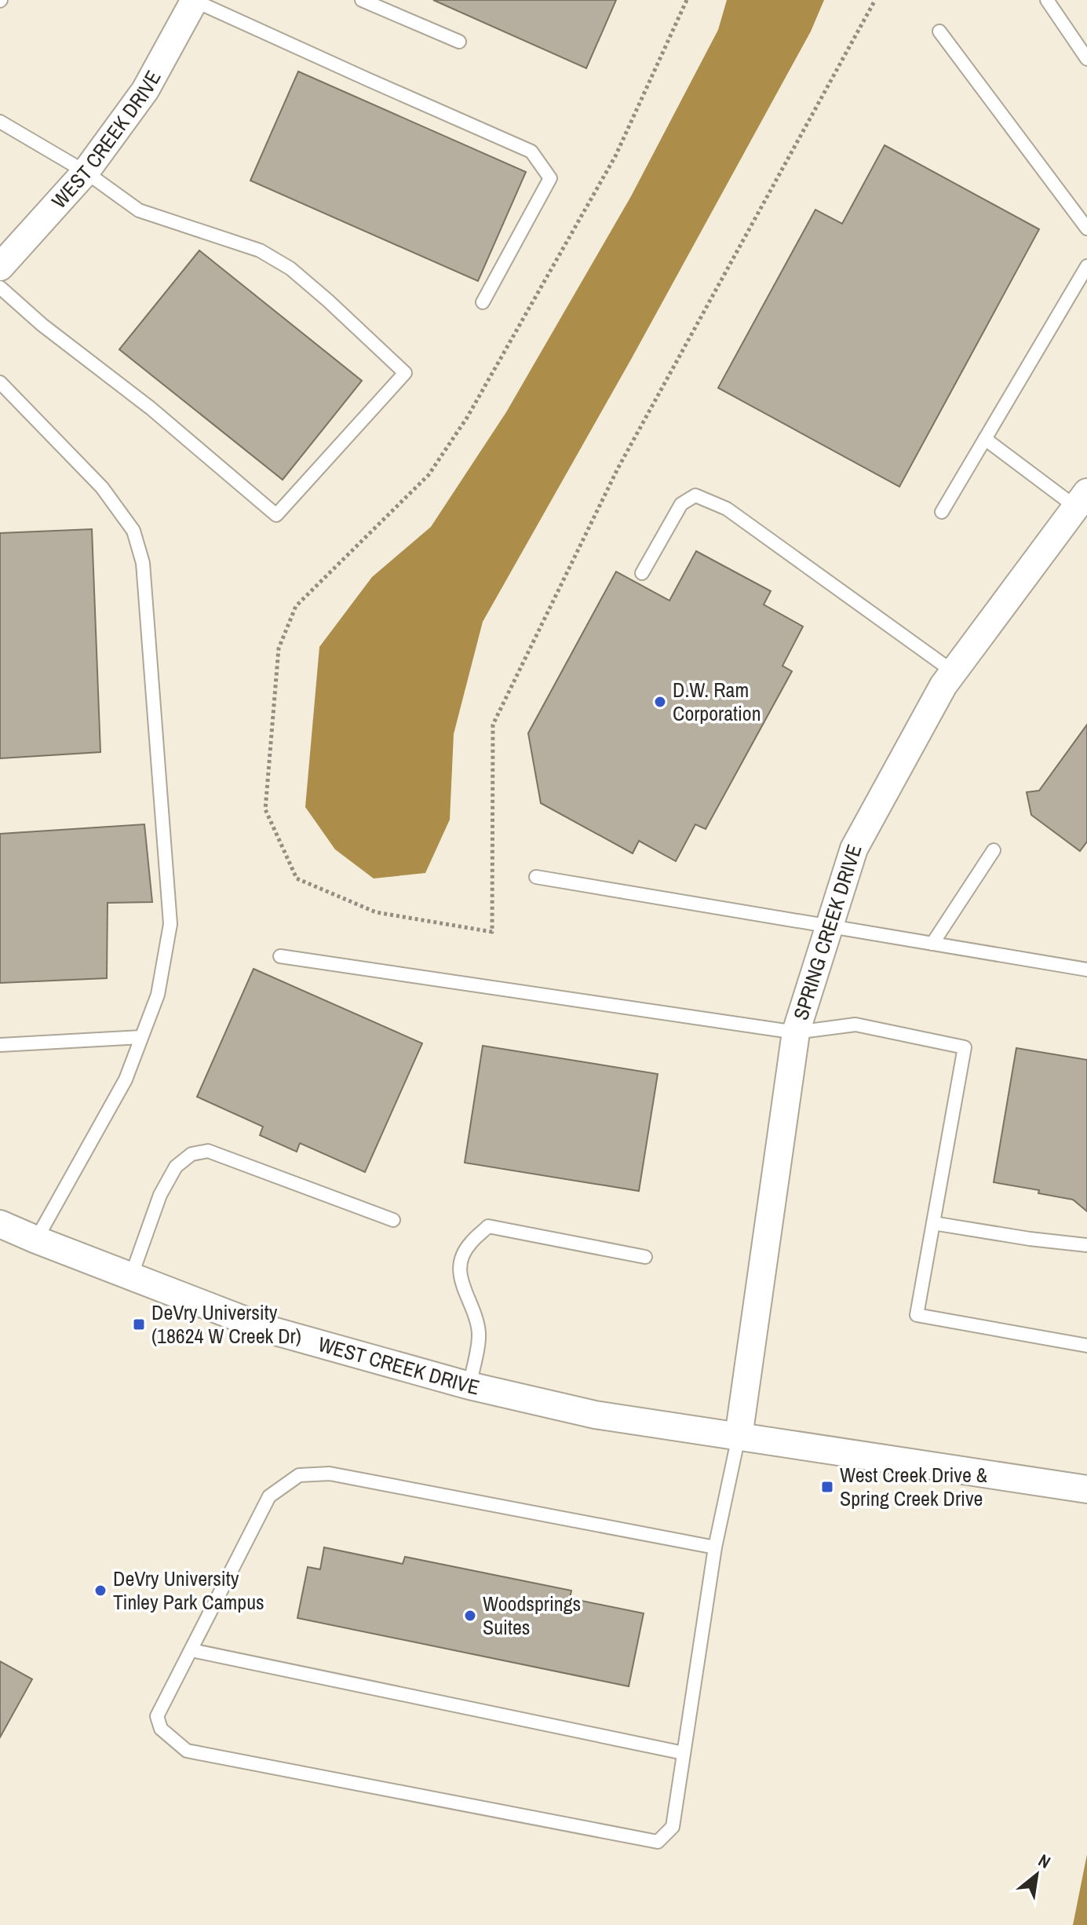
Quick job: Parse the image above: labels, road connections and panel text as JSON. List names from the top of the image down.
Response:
{
  "streets": {
    "street": ["WEST CREEK DRIVE", "SPRING CREEK DRIVE"]
  },
  "crossings": [
    ["WEST CREEK DRIVE", "SPRING CREEK DRIVE"]
  ],
  "places": {
    "other": ["D.W. Ram Corporation", "DeVry University Tinley Park Campus", "Woodsprings Suites"],
    "transit": ["DeVry University (18624 W Creek Dr)", "West Creek Drive & Spring Creek Drive"]
  },
  "north": "top right"
}
